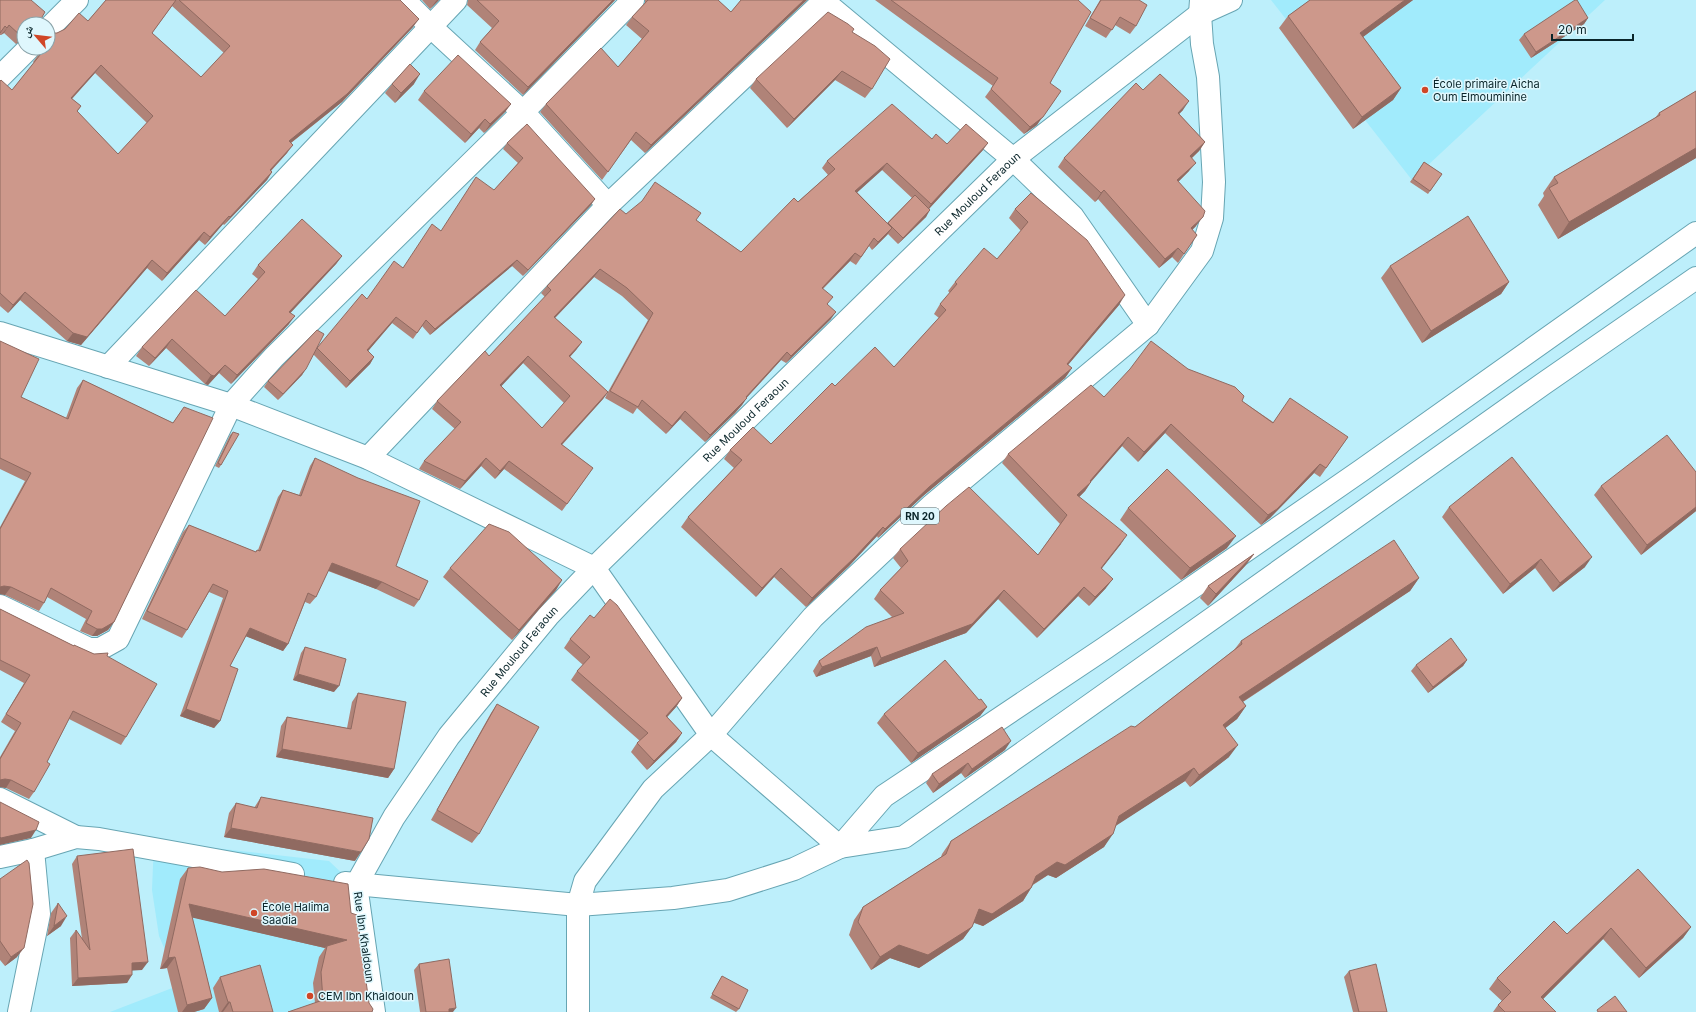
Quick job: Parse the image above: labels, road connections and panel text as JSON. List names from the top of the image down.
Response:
{
  "streets": {
    "street": ["Rue Mouloud Feraoun", "RN 20", "Rue Ibn Khaldoun"]
  },
  "crossings": [
    ["Rue Mouloud Feraoun", "RN 20"],
    ["Rue Mouloud Feraoun", "Rue Ibn Khaldoun"]
  ],
  "places": ["École primaire Aicha Oum Elmouminine", "École Halima Saadia", "CEM Ibn Khaldoun"],
  "scale_bar": "20 m",
  "north": "top left"
}
